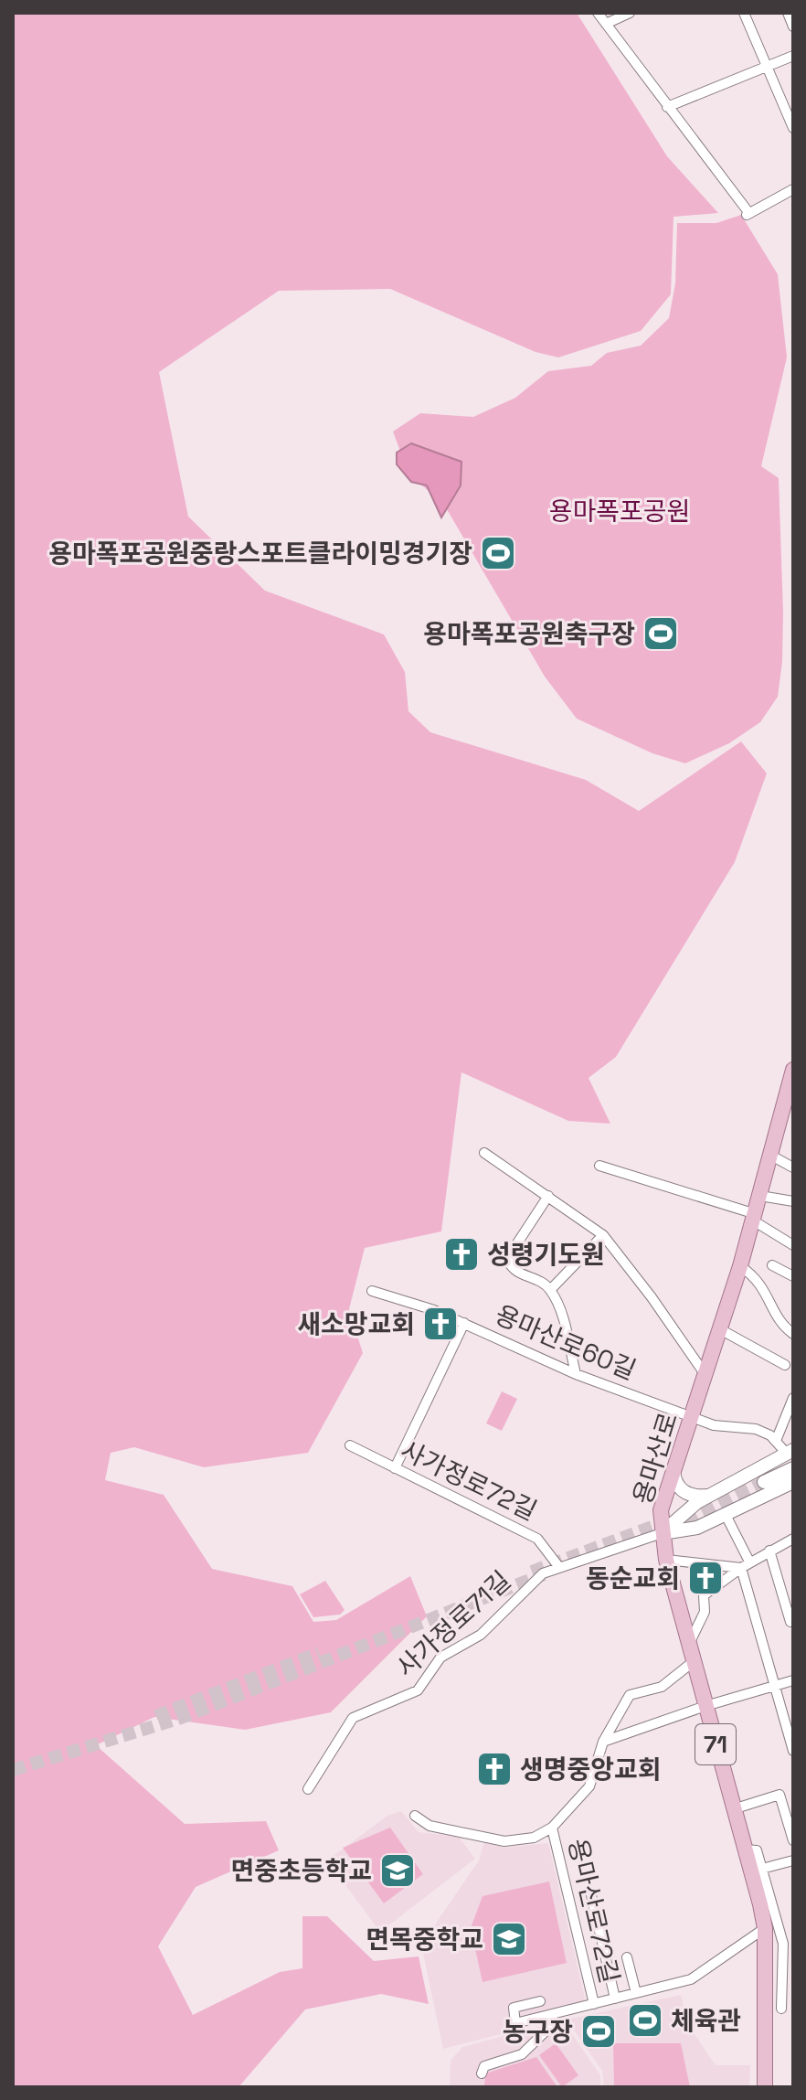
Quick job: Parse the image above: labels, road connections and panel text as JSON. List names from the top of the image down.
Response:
{
  "streets": {
    "main road": ["용마산로", "71"],
    "street": [
      "용마산로60길",
      "사가정로72길",
      "사가정로71길",
      "용마산로72길"
    ]
  },
  "crossings": [
    ["용마산로60길", "용마산로"],
    ["용마산로", "사가정로71길"],
    ["용마산로", "용마산로72길"],
    ["사가정로72길", "사가정로71길"]
  ],
  "parks": ["용마폭포공원"],
  "places": {
    "sports": [
      "용마폭포공원중랑스포트클라이밍경기장",
      "용마폭포공원축구장",
      "체육관",
      "농구장"
    ],
    "church": [
      "성령기도원",
      "새소망교회",
      "동순교회",
      "생명중앙교회"
    ],
    "school or university": ["면중초등학교", "면목중학교"]
  }
}
